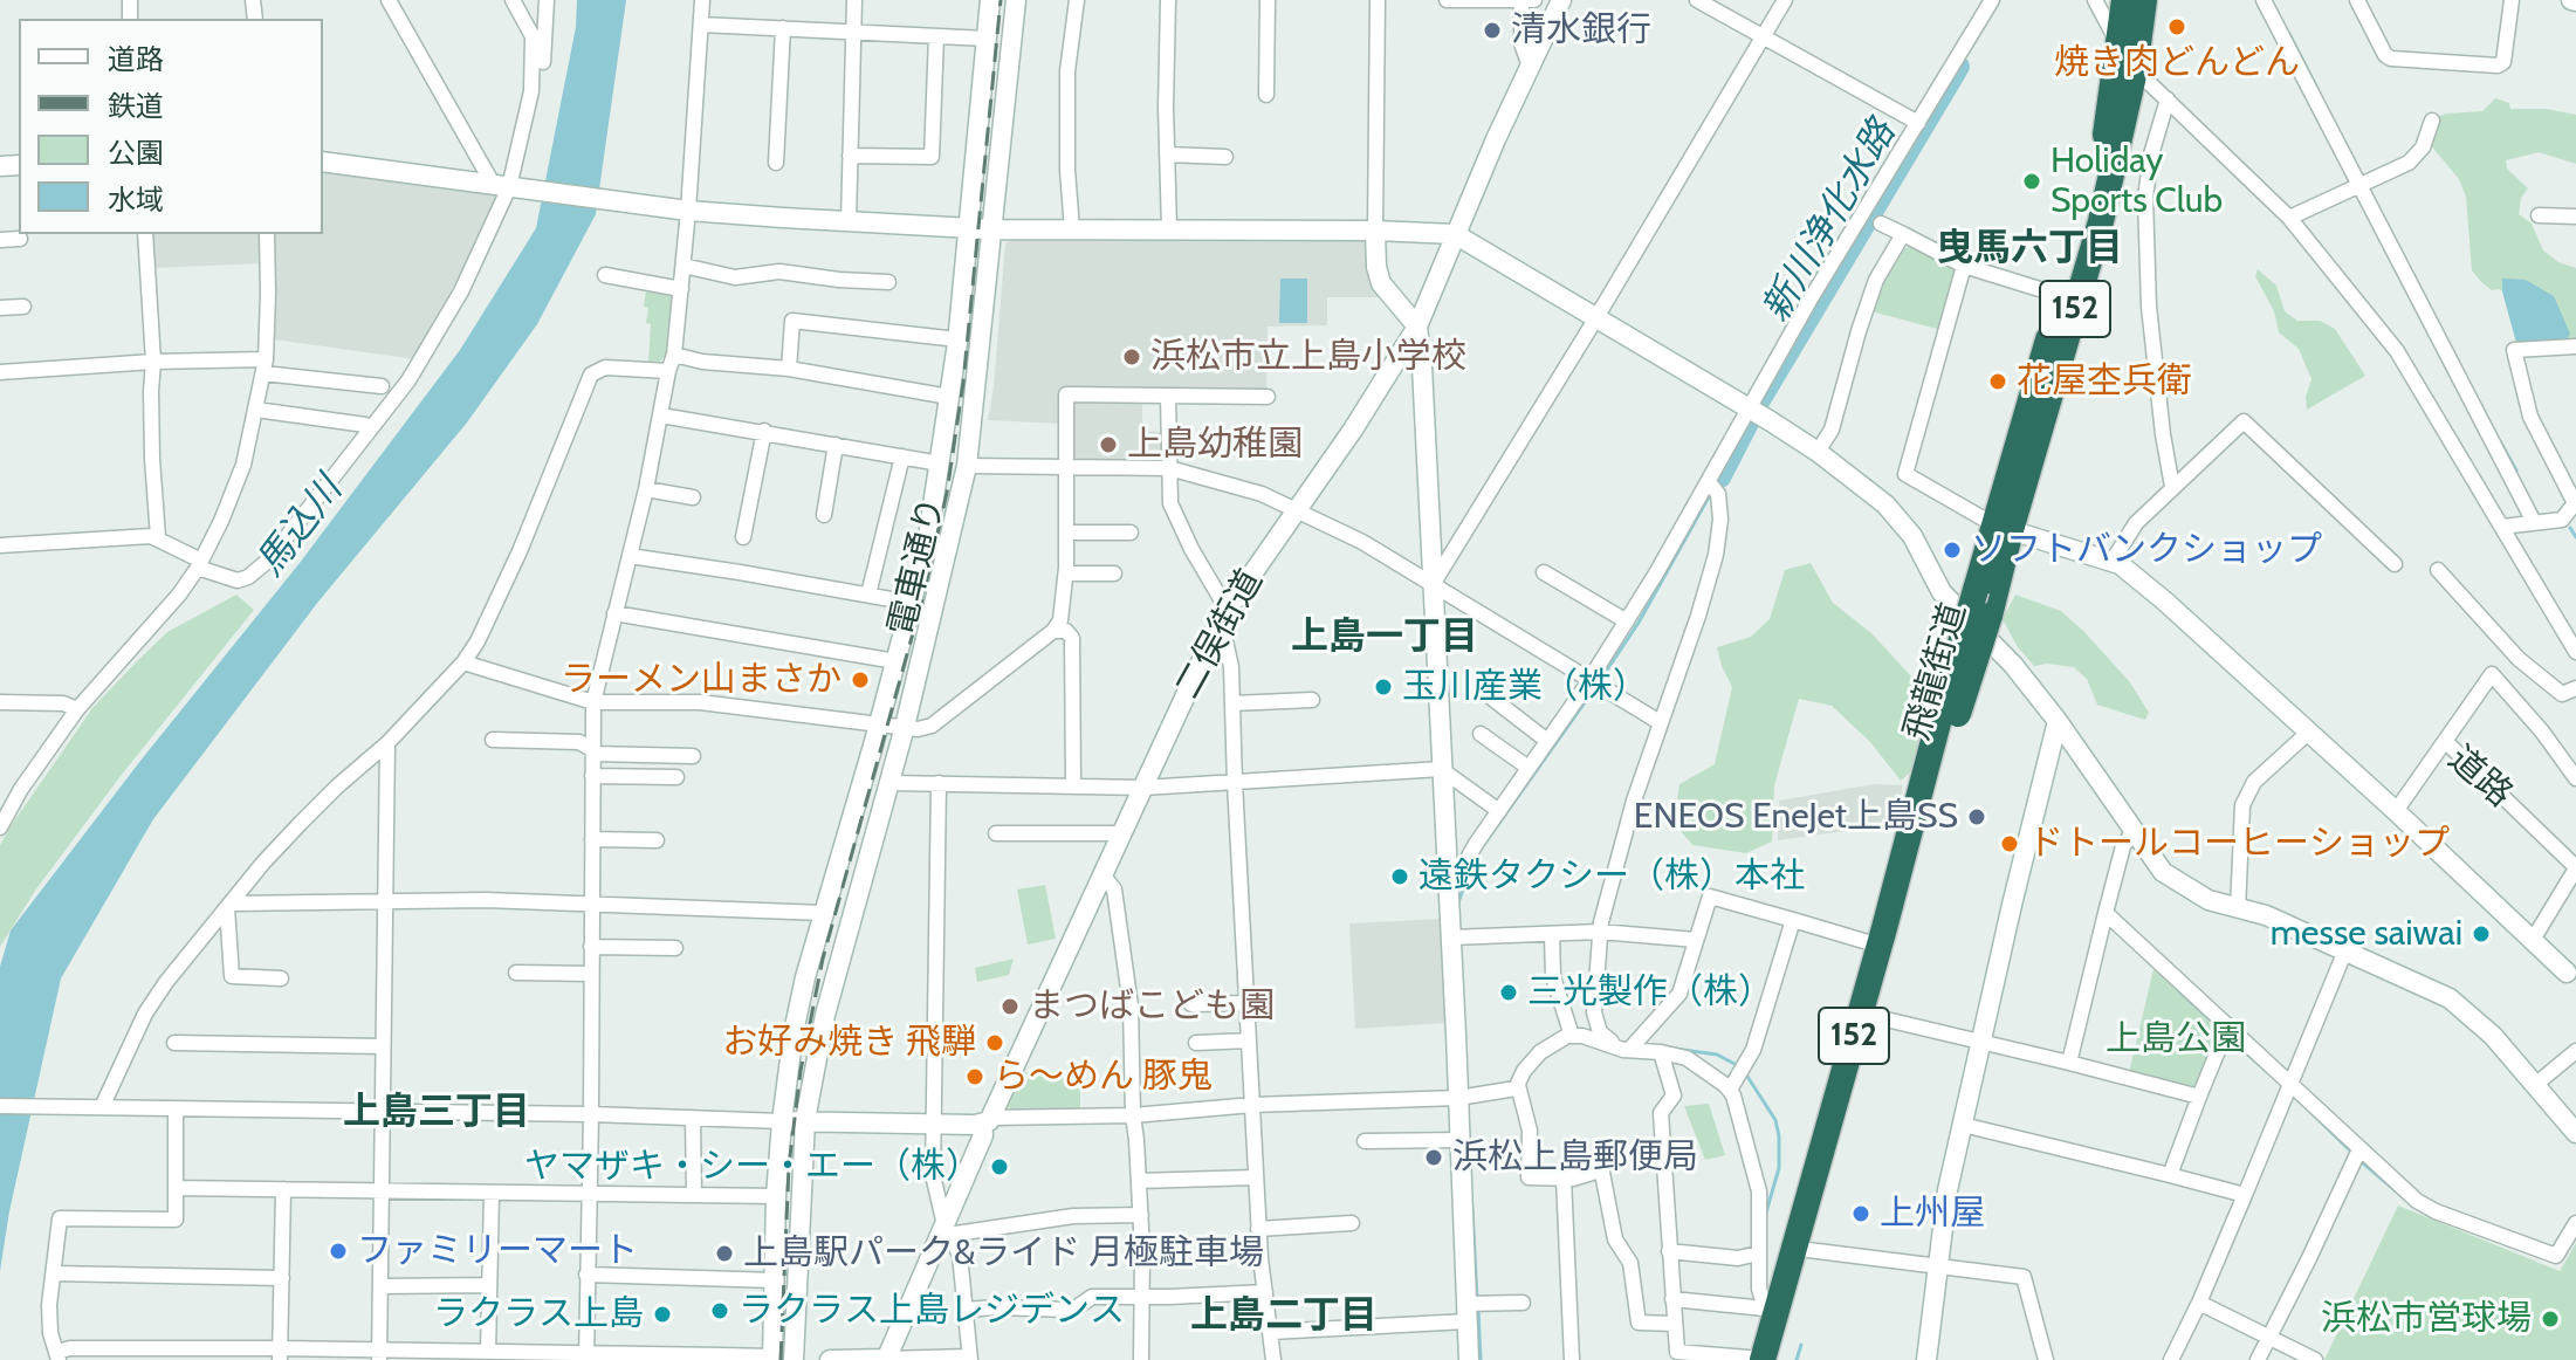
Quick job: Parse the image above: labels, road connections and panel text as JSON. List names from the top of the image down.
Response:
{
  "streets": {
    "highway": ["152", "飛龍街道"],
    "street": ["電車通り", "二俣街道", "道路"]
  },
  "districts": [
    "曳馬六丁目",
    "上島一丁目",
    "上島三丁目",
    "上島二丁目"
  ],
  "water": ["新川浄化水路", "馬込川"],
  "parks": ["上島公園"],
  "places": [
    "焼き肉どんどん",
    "清水銀行",
    "Holiday Sports Club",
    "浜松市立上島小学校",
    "花屋杢兵衛",
    "上島幼稚園",
    "ソフトバンクショップ",
    "ラーメン山まさか",
    "玉川産業（株）",
    "ENEOS EneJet上島SS",
    "ドトールコーヒーショップ",
    "遠鉄タクシー（株）本社",
    "messe saiwai",
    "三光製作（株）",
    "まつばこども園",
    "お好み焼き 飛騨",
    "ら～めん 豚鬼",
    "浜松上島郵便局",
    "ヤマザキ・シー・エー（株）",
    "上州屋",
    "ファミリーマート",
    "上島駅パーク&ライド 月極駐車場",
    "ラクラス上島レジデンス",
    "ラクラス上島",
    "浜松市営球場"
  ],
  "legend": [
    "道路",
    "鉄道",
    "公園",
    "水域"
  ]
}
